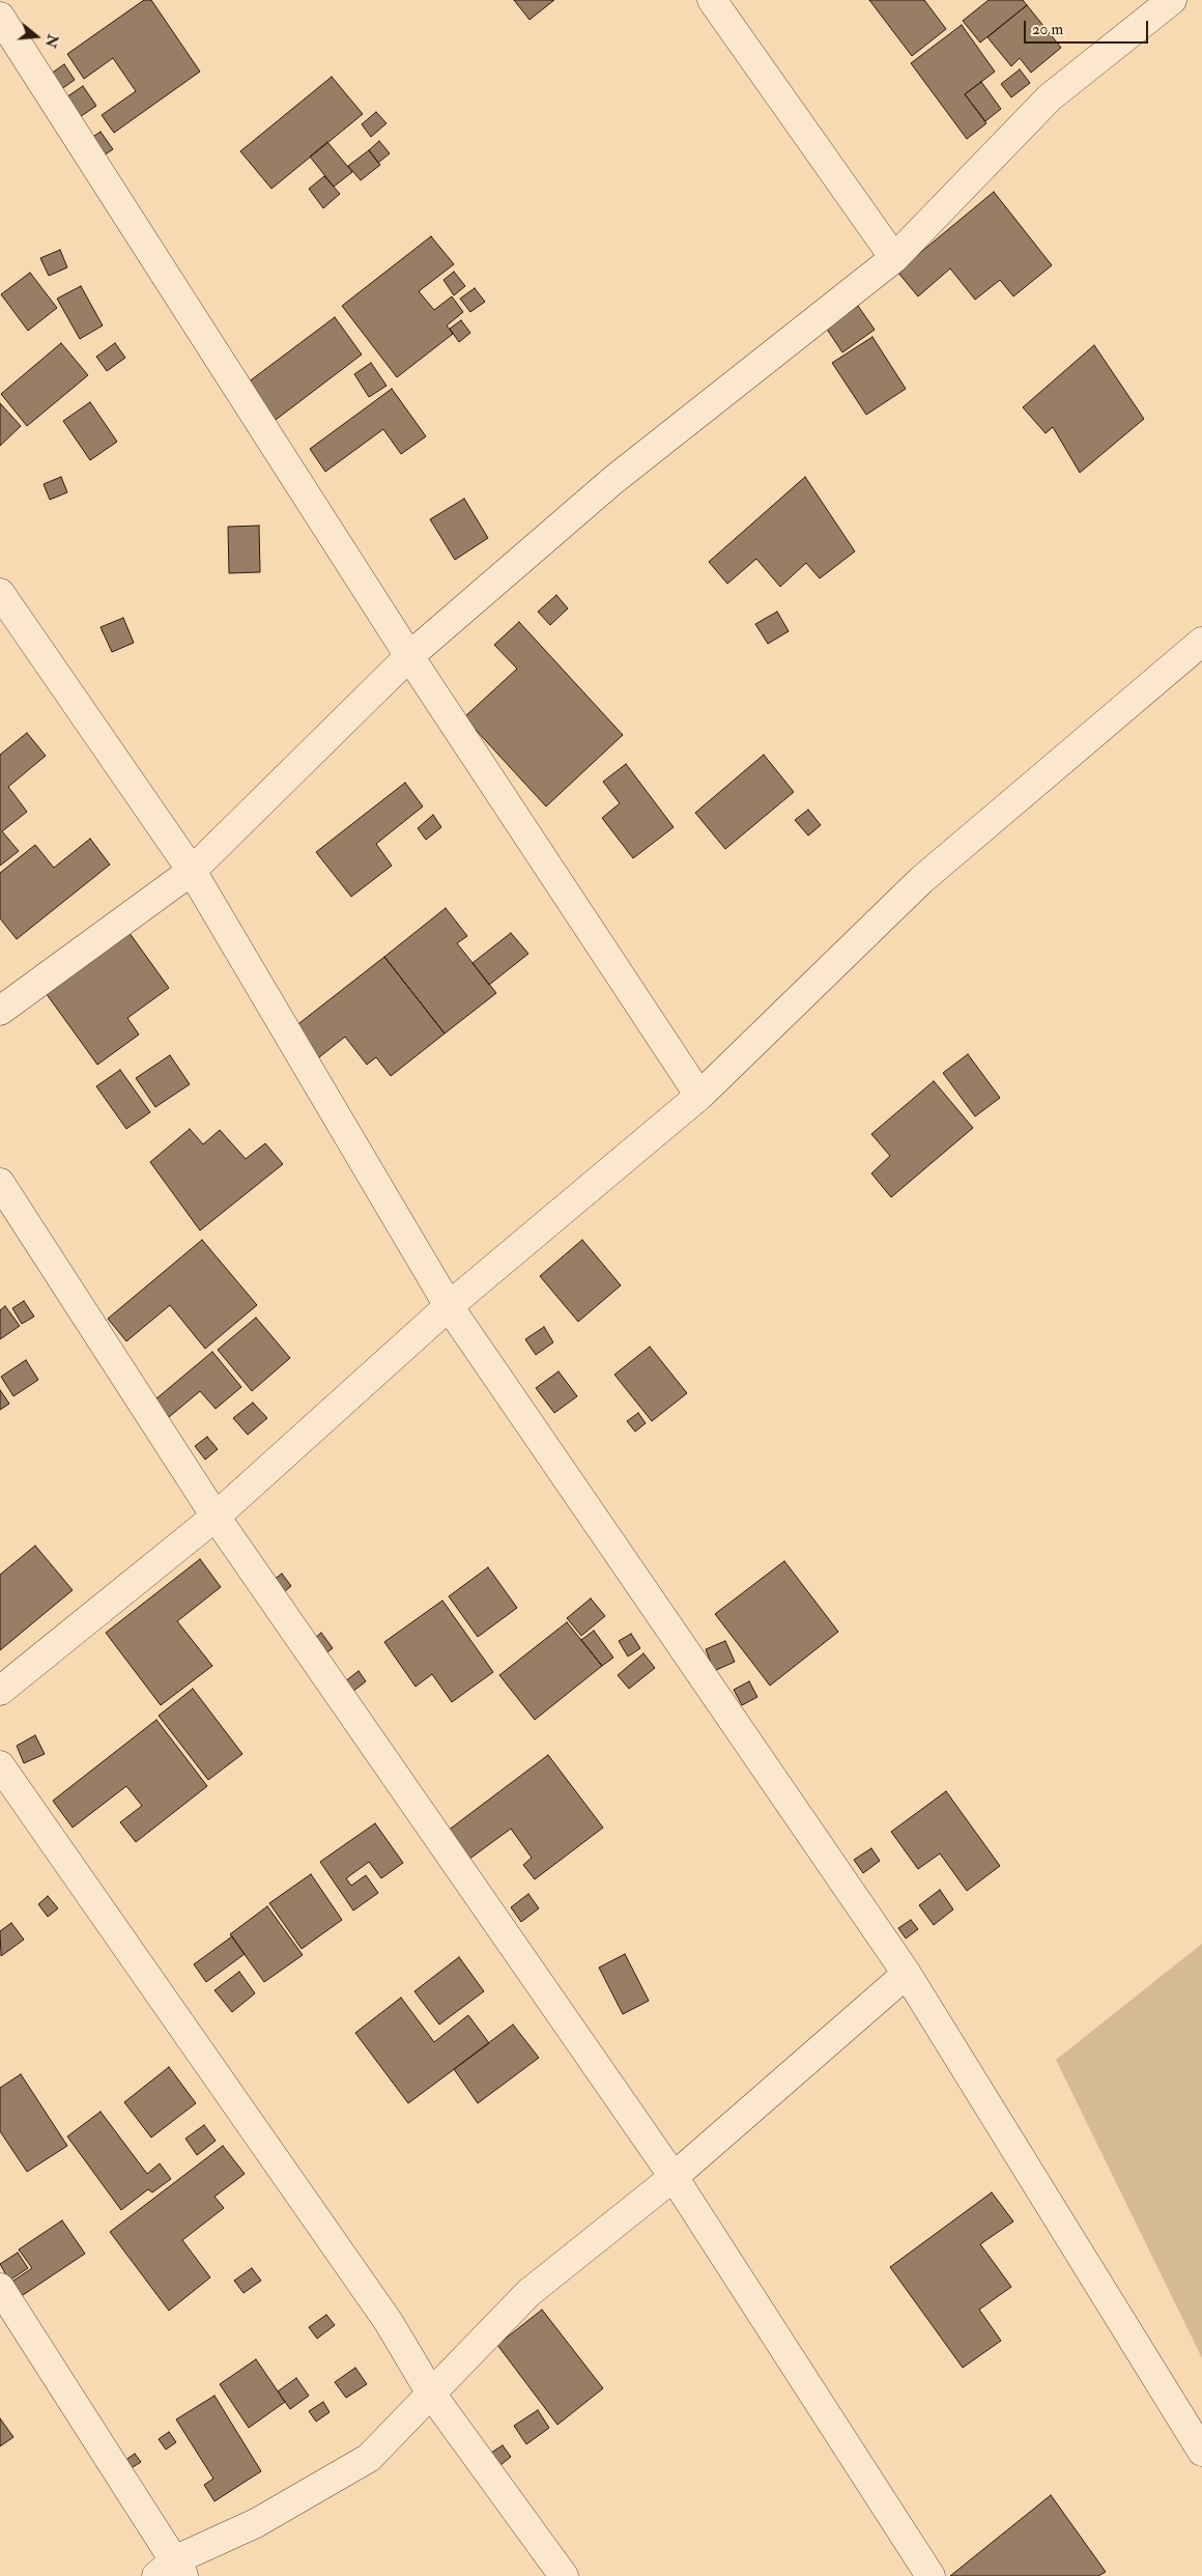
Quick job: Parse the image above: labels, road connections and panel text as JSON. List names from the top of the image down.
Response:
{
  "scale_bar": "20 m",
  "north": "right"
}
